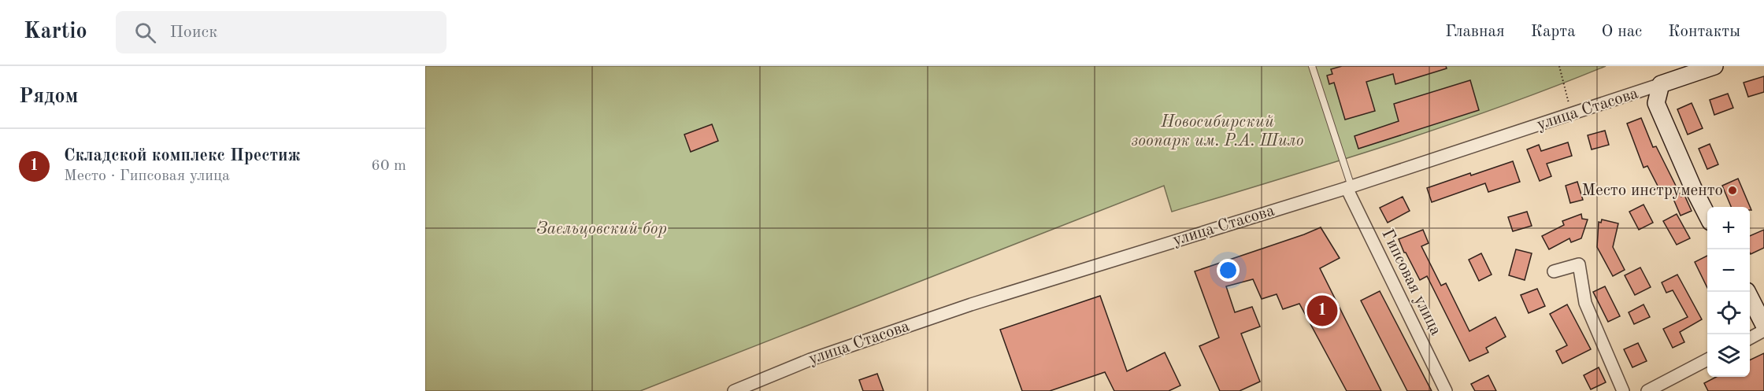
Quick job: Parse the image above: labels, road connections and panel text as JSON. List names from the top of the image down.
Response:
{
  "streets": {
    "street": ["улица Стасова", "Гипсовая улица"]
  },
  "crossings": [
    ["улица Стасова", "Гипсовая улица"]
  ],
  "parks": ["Новосибирский зоопарк им. Р.А. Шило", "Заельцовский бор"],
  "places": ["Место инструменто"],
  "page": {
    "header": "Kartio",
    "search": "Поиск",
    "nav": [
      "Главная",
      "Карта",
      "О нас",
      "Контакты"
    ],
    "heading": "Рядом",
    "list": [
      {
        "mark": "1",
        "name": "Складской комплекс Престиж",
        "note": "Место · Гипсовая улица",
        "value": "60 m"
      }
    ],
    "map_buttons": ["+", "−"],
    "pins": "1"
  }
}
